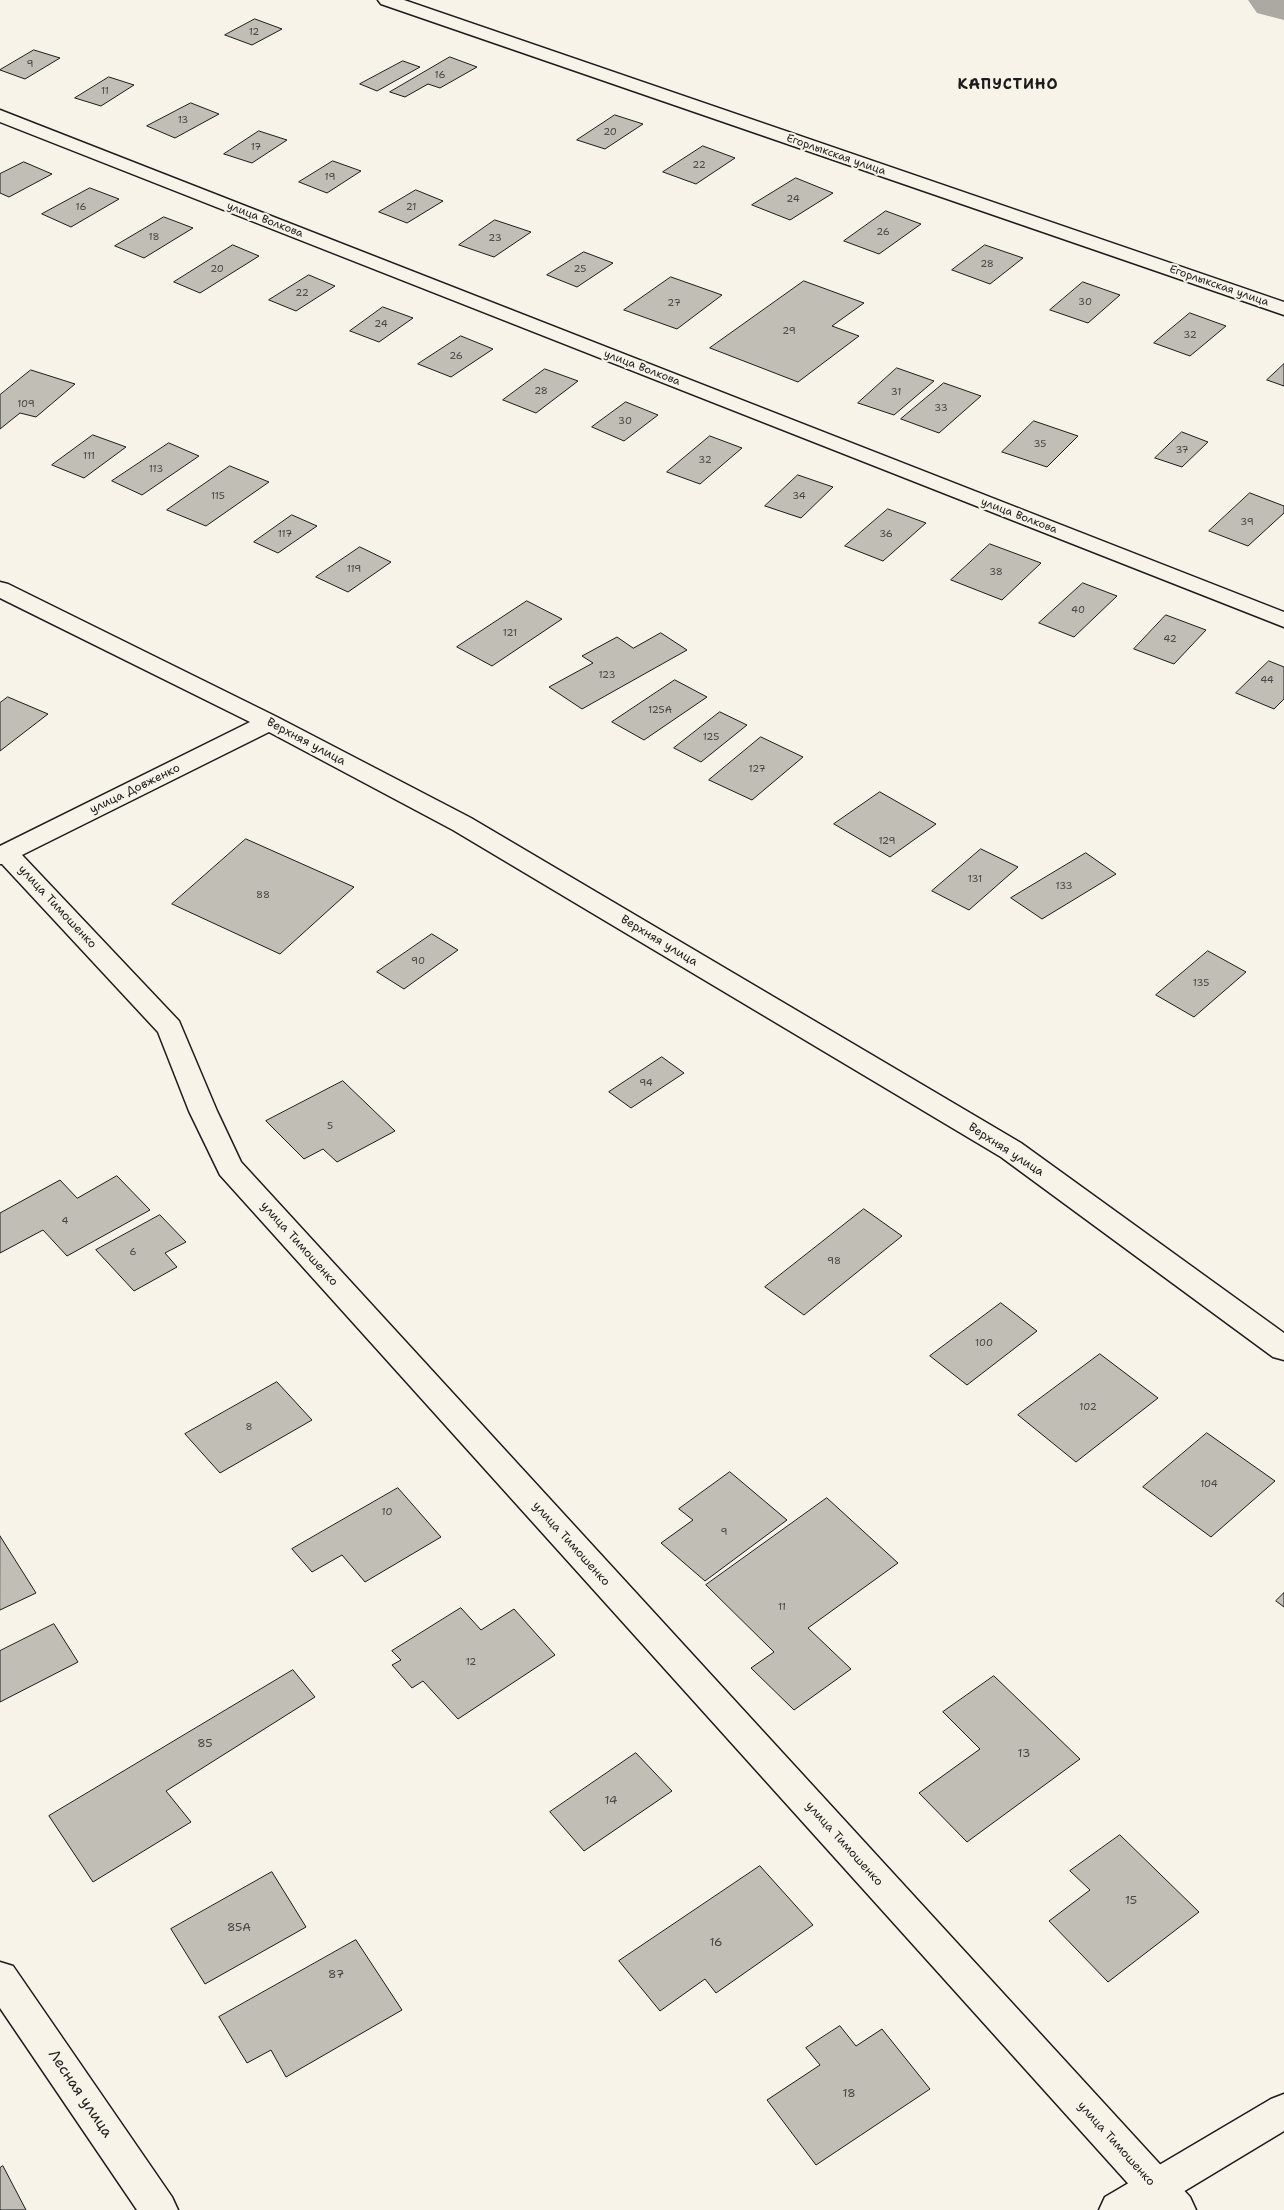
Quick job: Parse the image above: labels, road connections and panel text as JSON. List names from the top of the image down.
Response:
{
  "streets": {
    "street": [
      "Егорлыкская улица",
      "улица Волкова",
      "Верхняя улица",
      "улица Довженко",
      "улица Тимошенко",
      "Лесная улица"
    ]
  },
  "crossings": [
    ["Верхняя улица", "улица Довженко"],
    ["улица Довженко", "улица Тимошенко"]
  ],
  "districts": ["КАПУСТИНО"],
  "house_numbers": [
    "12",
    "9",
    "16",
    "11",
    "13",
    "20",
    "17",
    "22",
    "19",
    "24",
    "16",
    "21",
    "26",
    "18",
    "23",
    "28",
    "20",
    "25",
    "22",
    "30",
    "27",
    "24",
    "29",
    "32",
    "26",
    "28",
    "31",
    "109",
    "33",
    "30",
    "35",
    "37",
    "111",
    "32",
    "113",
    "115",
    "34",
    "39",
    "117",
    "36",
    "119",
    "38",
    "40",
    "121",
    "42",
    "123",
    "44",
    "125А",
    "125",
    "127",
    "129",
    "131",
    "133",
    "88",
    "90",
    "135",
    "94",
    "5",
    "4",
    "6",
    "98",
    "100",
    "102",
    "8",
    "104",
    "10",
    "9",
    "11",
    "12",
    "85",
    "13",
    "14",
    "15",
    "85А",
    "16",
    "87",
    "18"
  ]
}
